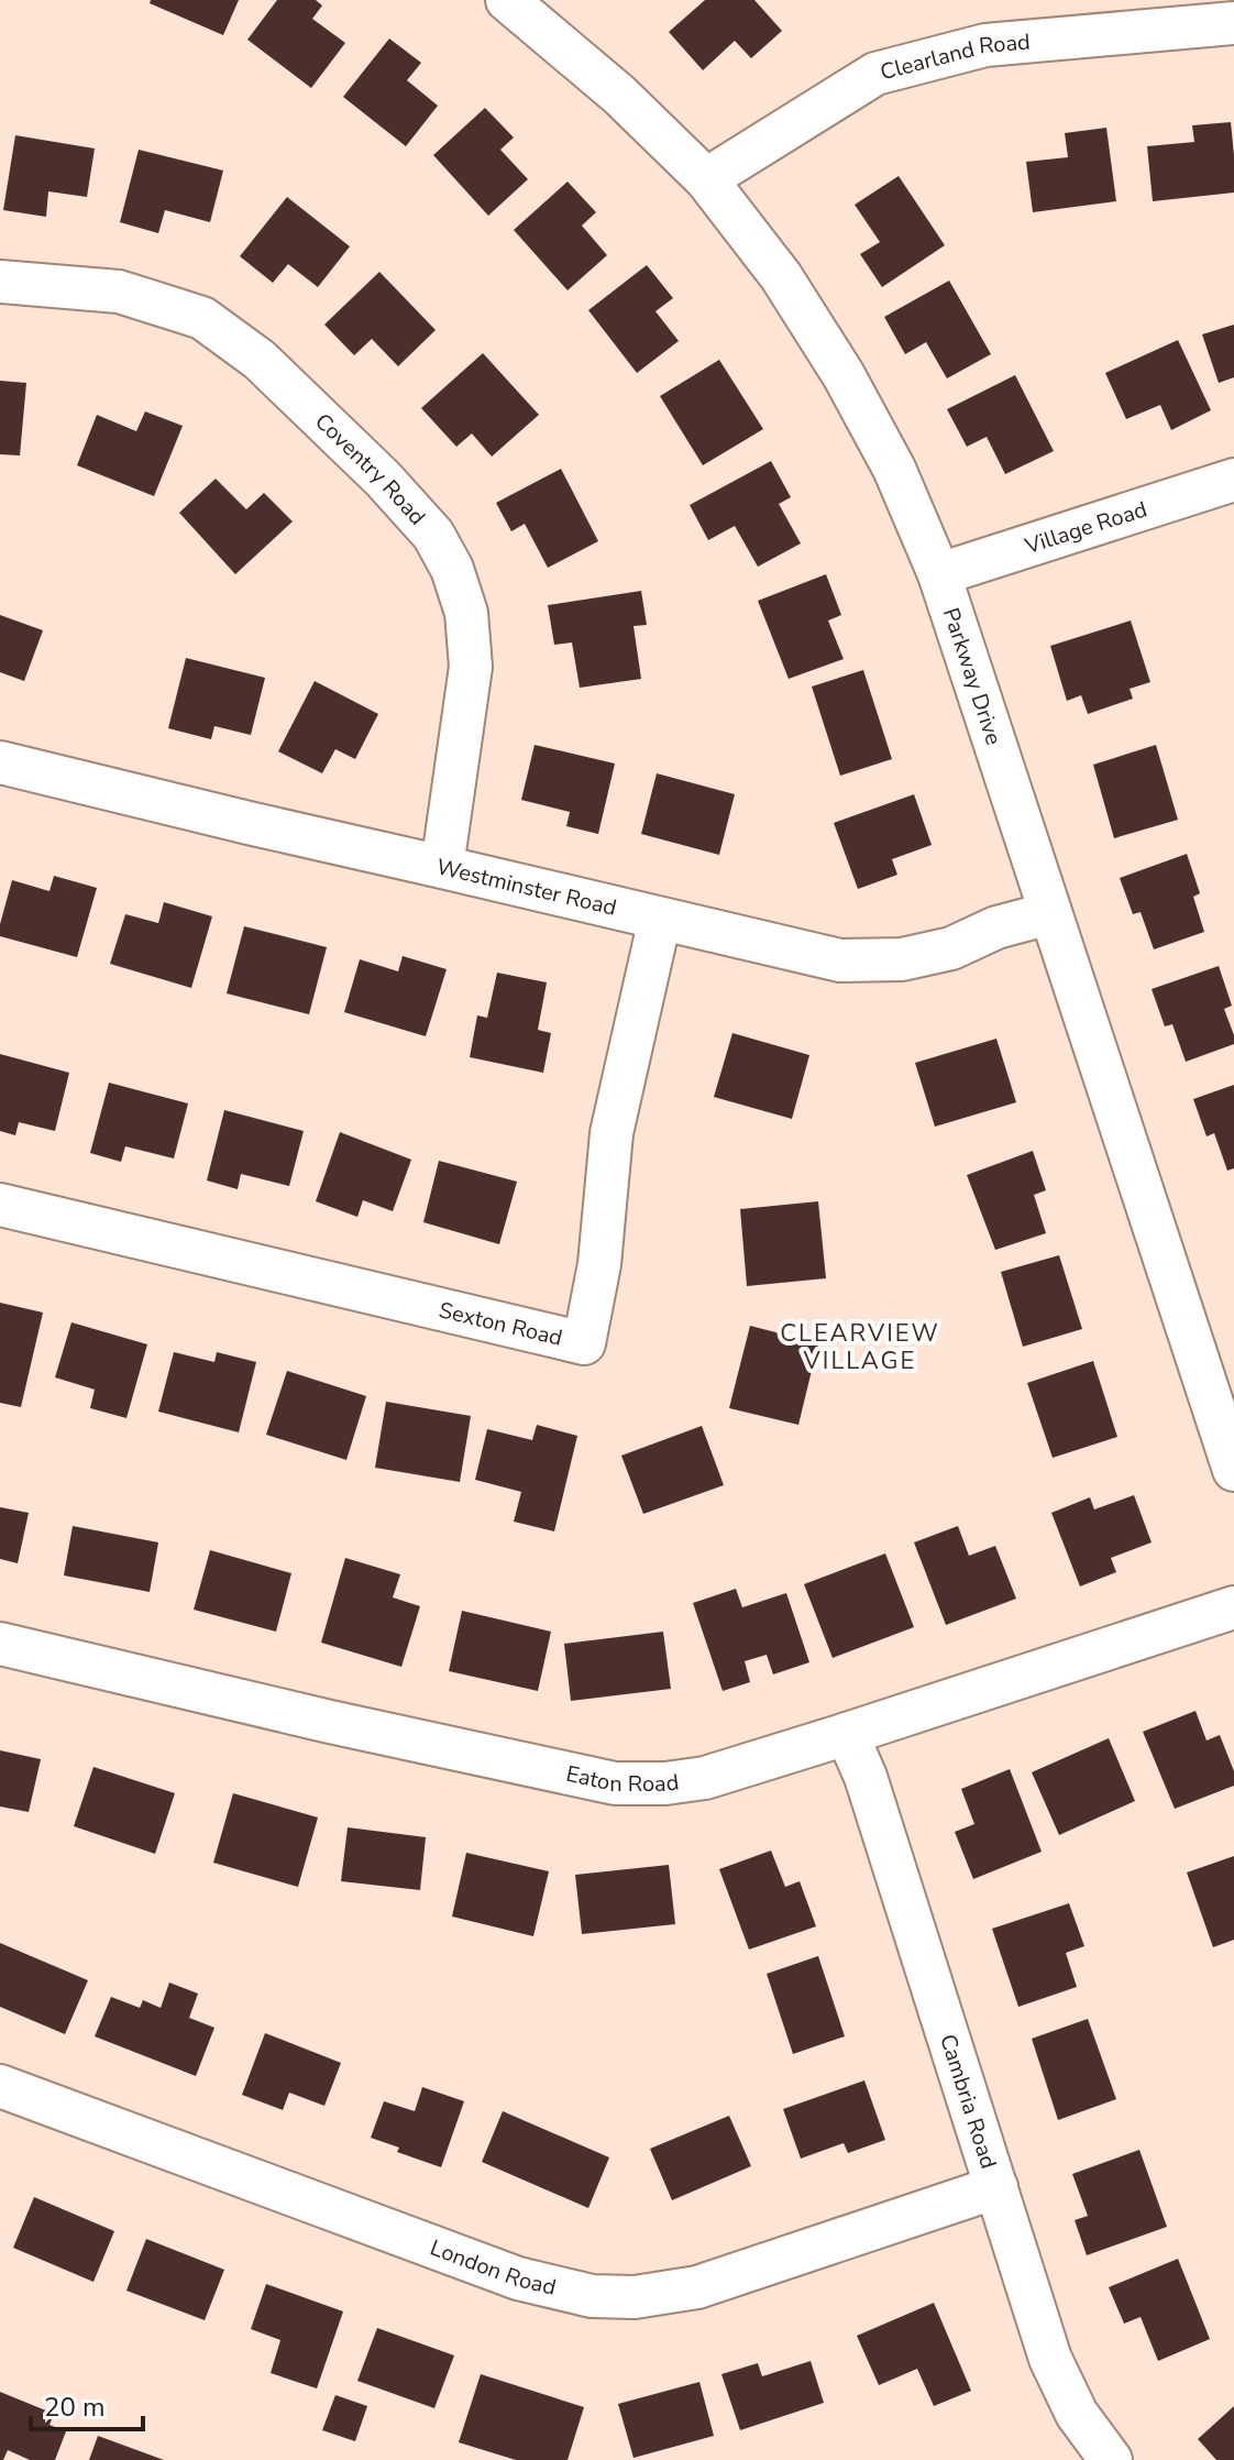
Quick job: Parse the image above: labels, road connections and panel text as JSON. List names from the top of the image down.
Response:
{
  "streets": {
    "street": [
      "Clearland Road",
      "Coventry Road",
      "Village Road",
      "Parkway Drive",
      "Westminster Road",
      "Sexton Road",
      "Eaton Road",
      "Cambria Road",
      "London Road"
    ]
  },
  "crossings": [
    ["Clearland Road", "Parkway Drive"],
    ["Coventry Road", "Westminster Road"],
    ["Village Road", "Parkway Drive"],
    ["Parkway Drive", "Westminster Road"],
    ["Westminster Road", "Sexton Road"],
    ["Eaton Road", "Cambria Road"],
    ["Cambria Road", "London Road"]
  ],
  "districts": ["CLEARVIEW VILLAGE"],
  "scale_bar": "20 m"
}
